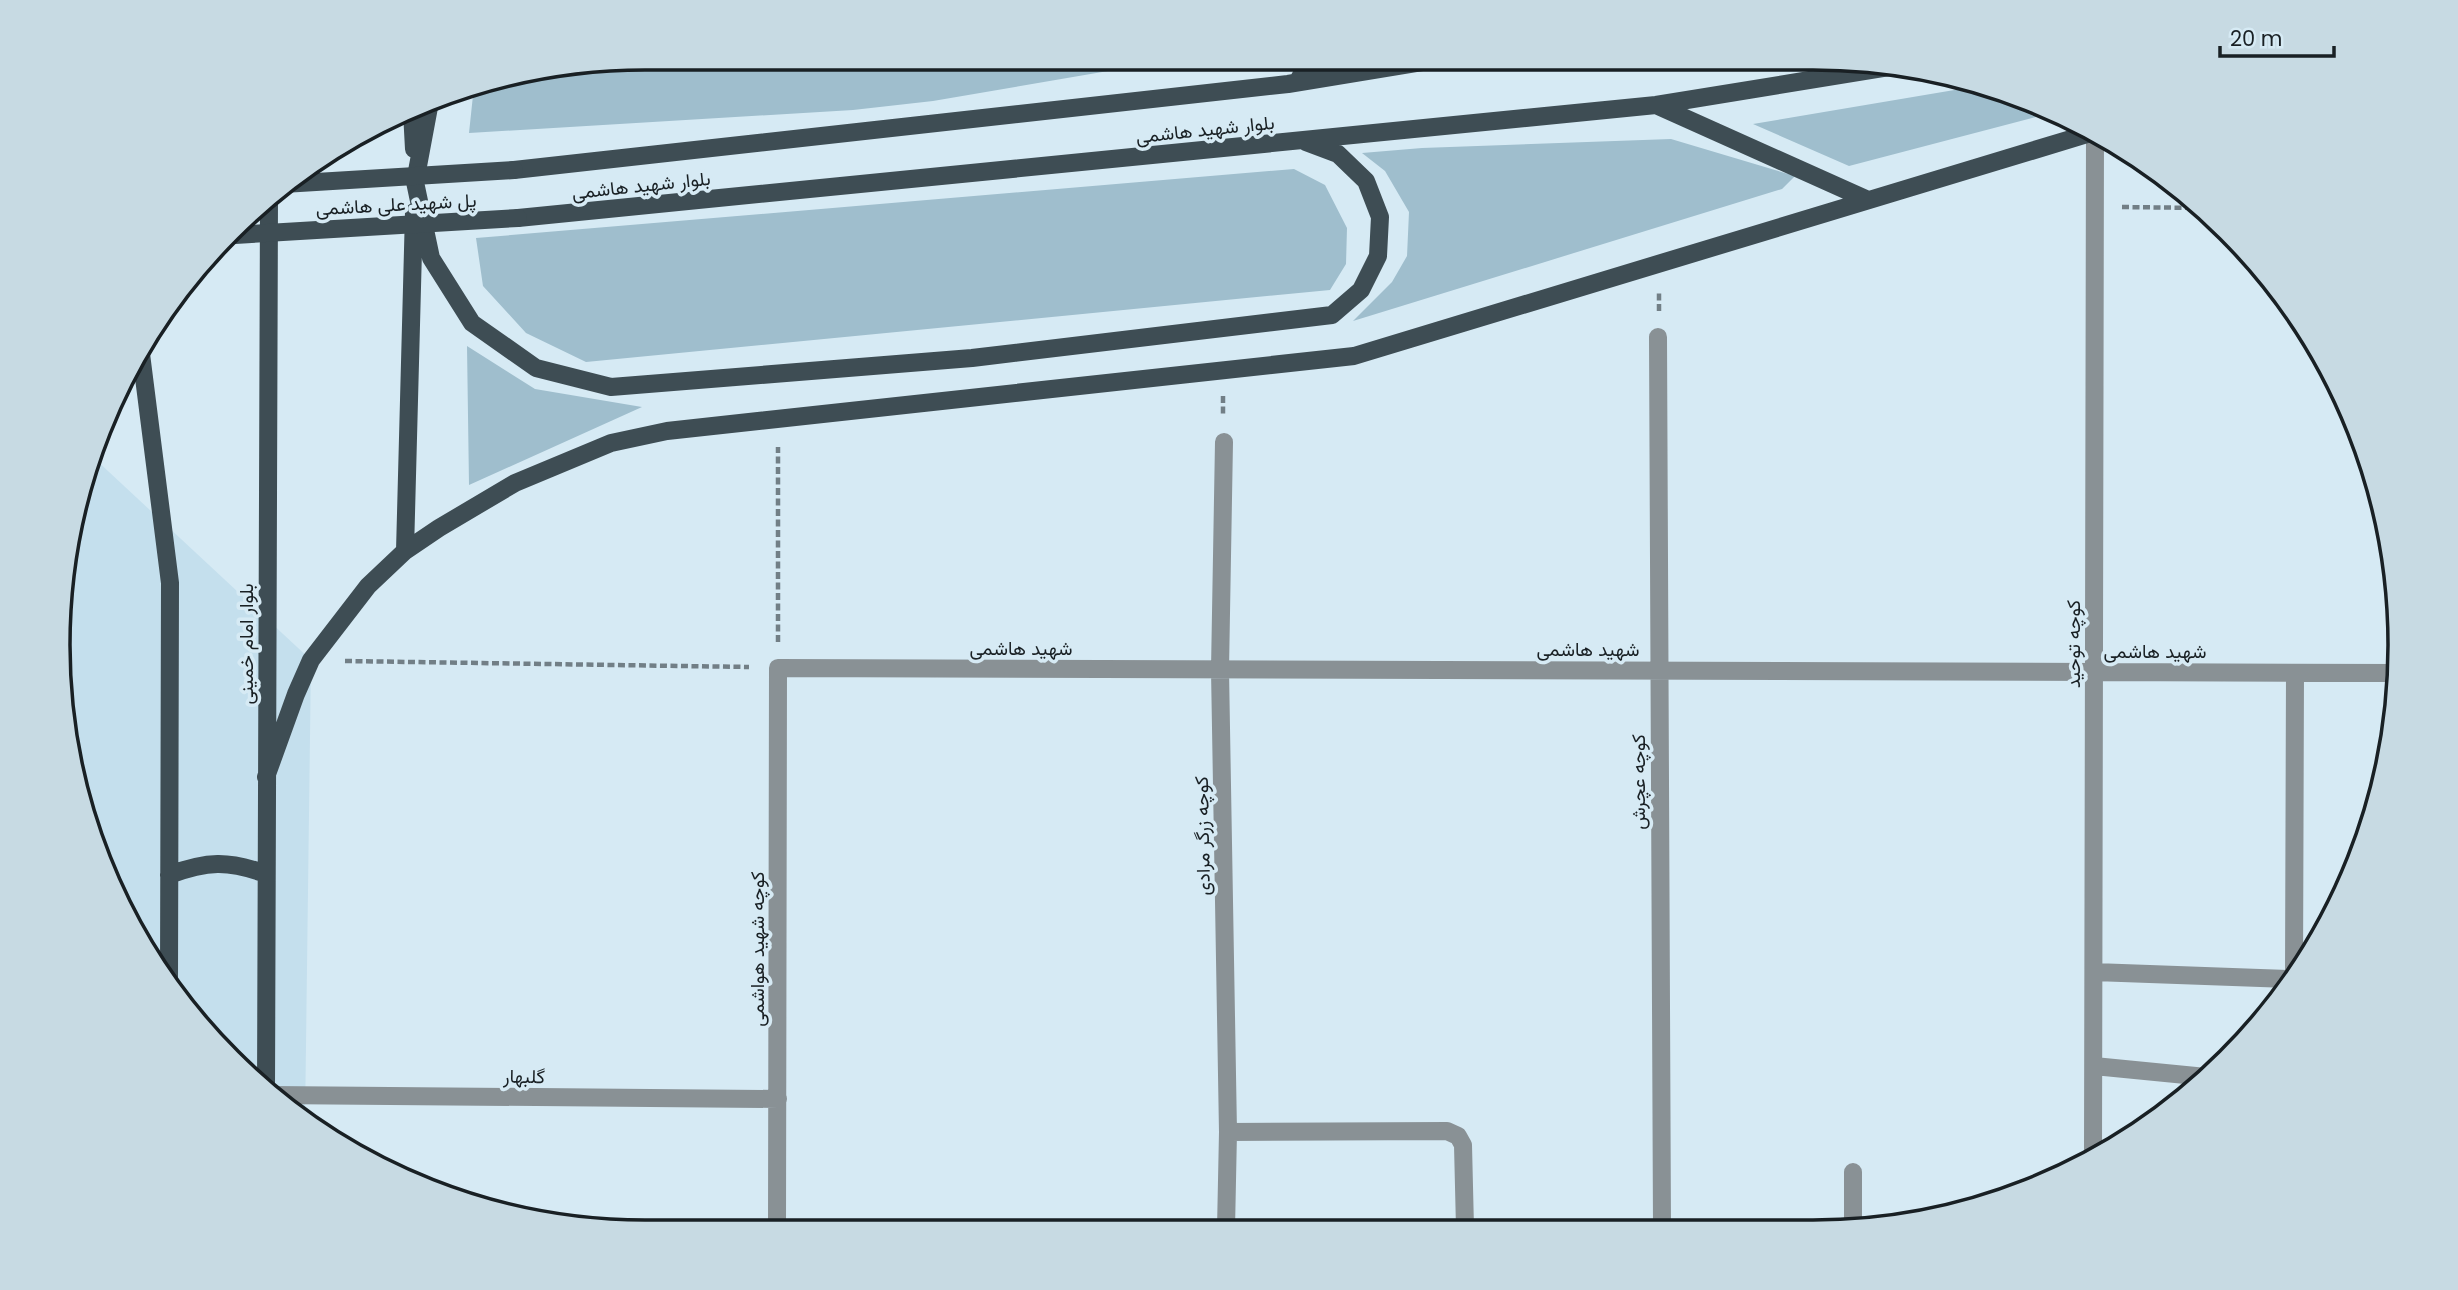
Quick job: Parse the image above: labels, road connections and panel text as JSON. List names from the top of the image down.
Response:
{
  "streets": {
    "main road": ["بلوار شهید هاشمی", "پل شهید علی هاشمی", "بلوار امام خمینی"],
    "street": [
      "کوچه توحید",
      "شهید هاشمی",
      "کوچه عچرش",
      "کوچه زرگر مرادی",
      "کوچه شهید هواشمی",
      "گلبهار"
    ]
  },
  "crossings": [
    ["بلوار شهید هاشمی", "پل شهید علی هاشمی"],
    ["کوچه توحید", "شهید هاشمی"],
    ["شهید هاشمی", "کوچه عچرش"],
    ["شهید هاشمی", "کوچه زرگر مرادی"],
    ["شهید هاشمی", "کوچه شهید هواشمی"],
    ["کوچه شهید هواشمی", "گلبهار"]
  ],
  "scale_bar": "20 m"
}
